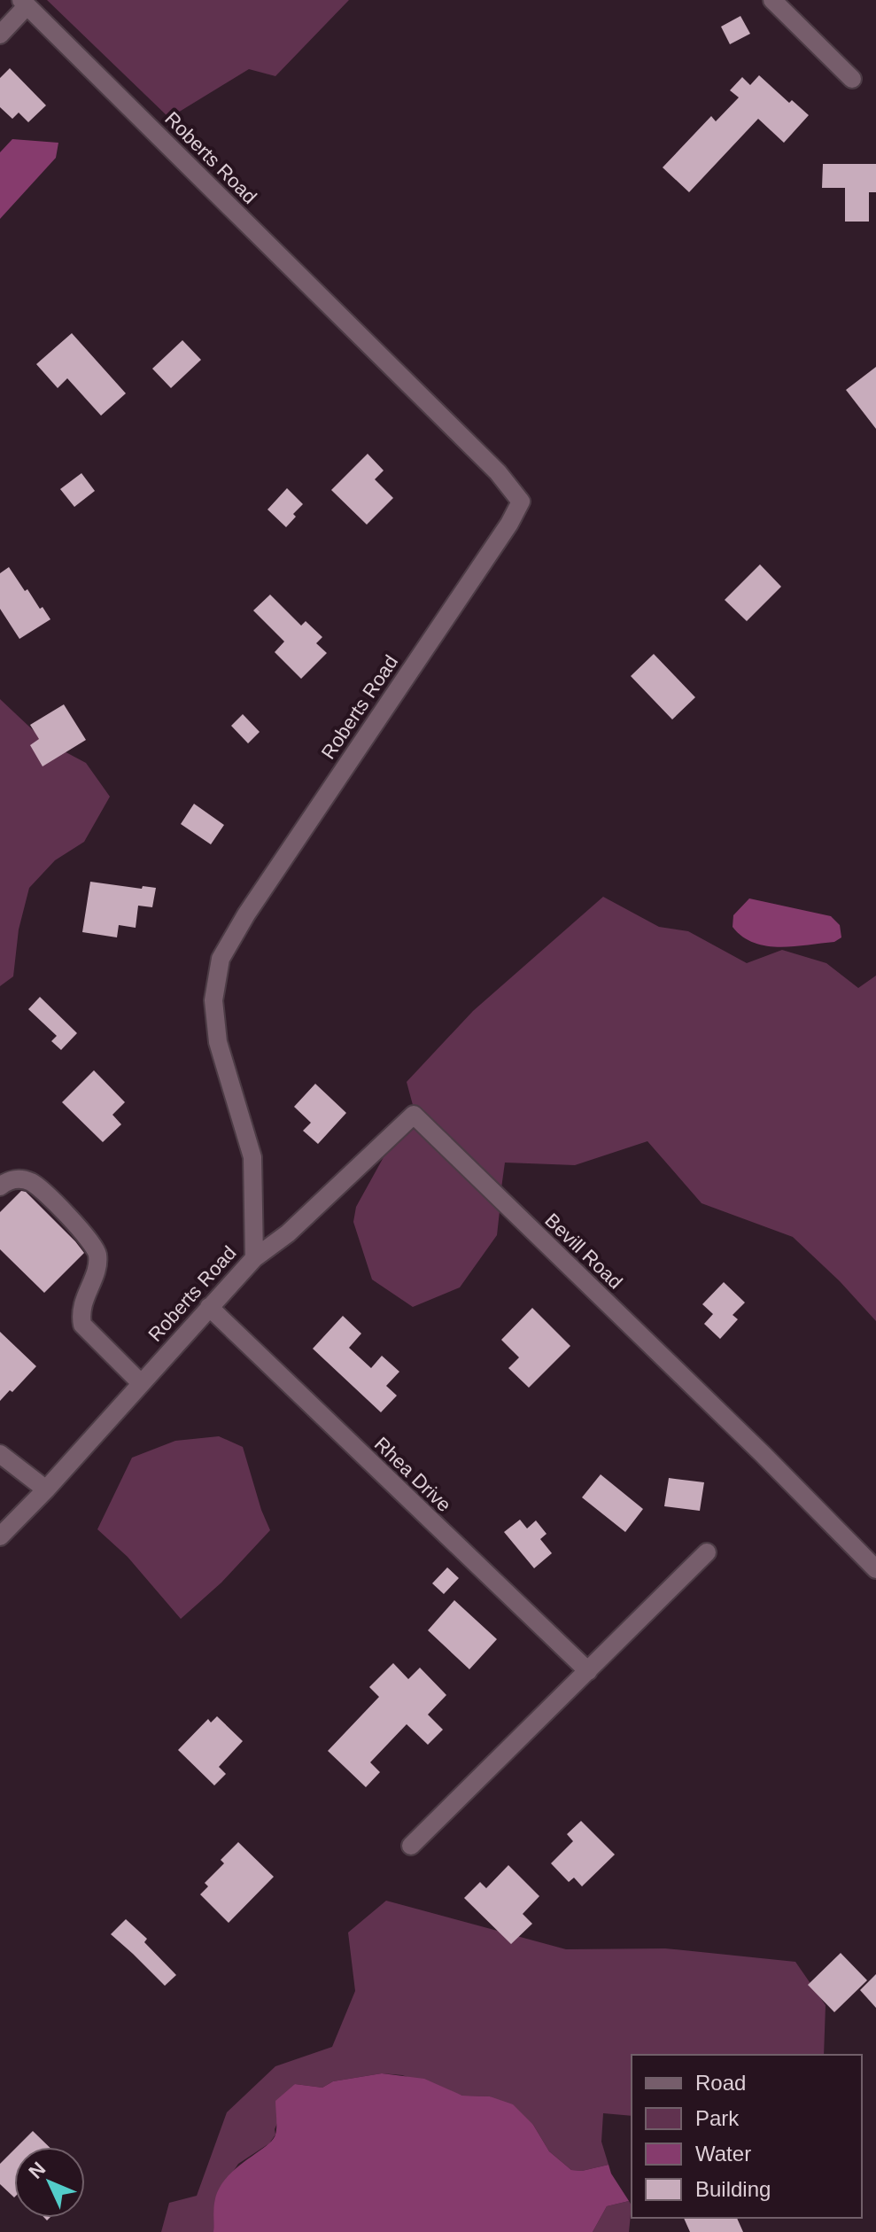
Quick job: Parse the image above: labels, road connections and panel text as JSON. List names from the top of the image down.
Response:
{
  "streets": {
    "street": ["Roberts Road", "Bevill Road", "Rhea Drive"]
  },
  "crossings": [
    ["Roberts Road", "Bevill Road"],
    ["Roberts Road", "Rhea Drive"]
  ],
  "legend": [
    "Road",
    "Park",
    "Water",
    "Building"
  ],
  "north": "top left"
}
